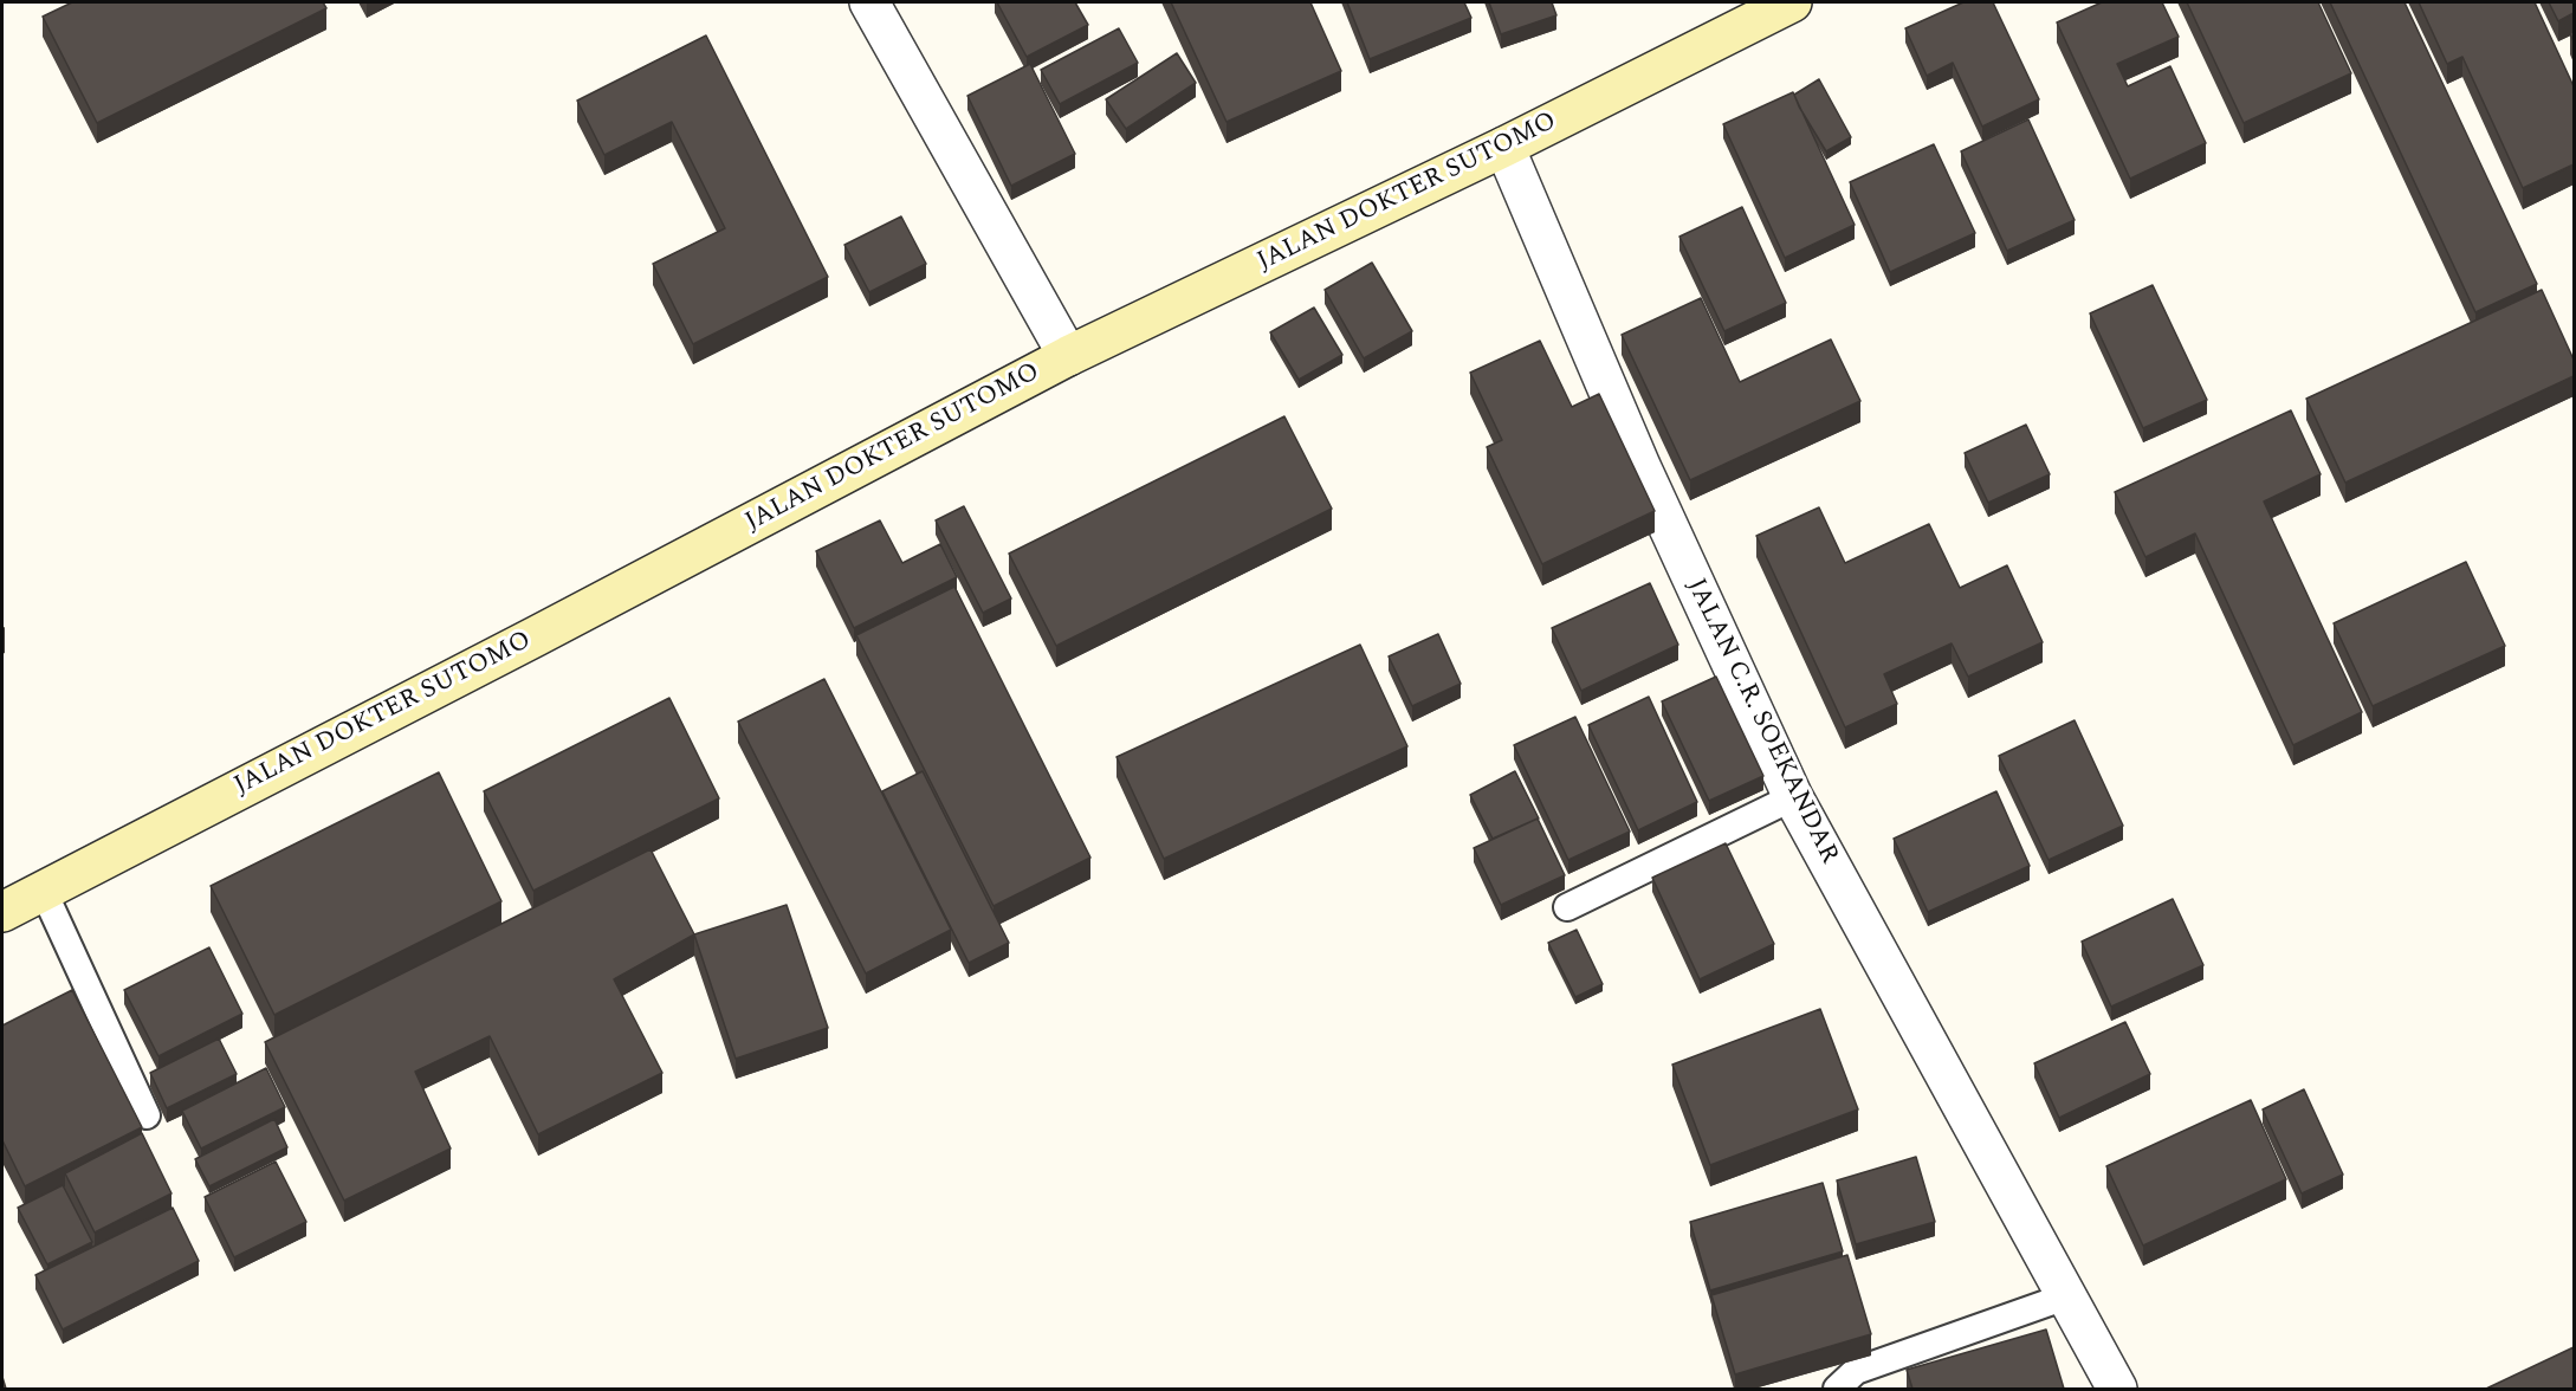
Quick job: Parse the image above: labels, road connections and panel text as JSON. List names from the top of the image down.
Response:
{
  "streets": {
    "main road": ["JALAN DOKTER SUTOMO"],
    "street": ["JALAN C.R. SOEKANDAR"]
  },
  "crossings": [
    ["JALAN DOKTER SUTOMO", "JALAN C.R. SOEKANDAR"]
  ]
}
